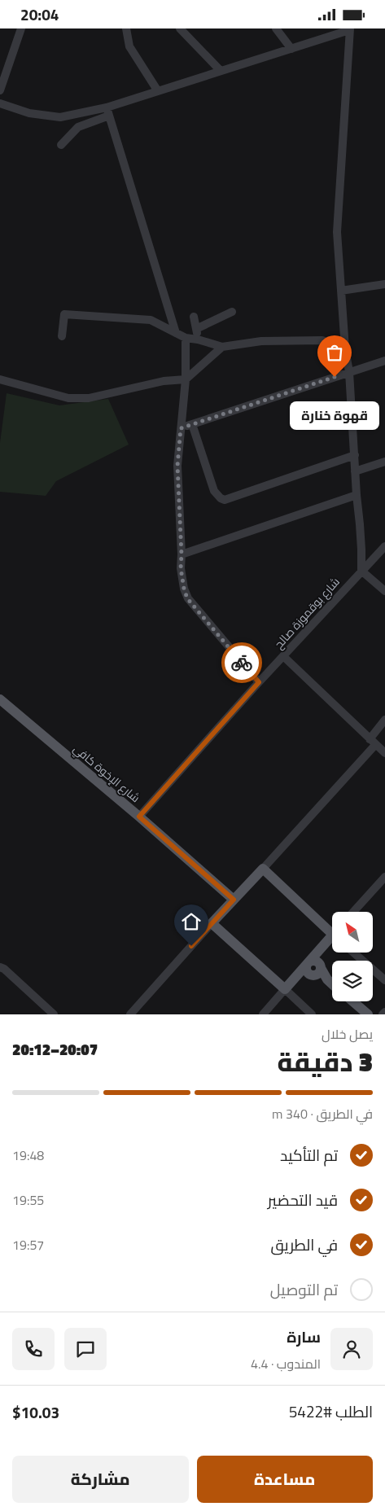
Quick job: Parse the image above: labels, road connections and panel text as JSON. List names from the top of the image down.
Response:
{
  "streets": {
    "main road": ["شارع الإخوة كافي"],
    "street": ["شارع بوقموزة صالح"]
  },
  "crossings": [
    ["شارع بوقموزة صالح", "شارع الإخوة كافي"]
  ],
  "places": ["قهوة خنارة"],
  "north": "top left",
  "page": {
    "status": "20:04",
    "bubble": "قهوة خنارة",
    "heading": ["3 دقيقة", "يصل خلال", "20:07–20:12"],
    "panel": [
      "سارة",
      "المندوب · 4.4",
      "الطلب #5422",
      "$10.03"
    ],
    "bar": "في الطريق · 340 m",
    "list": [
      ["تم التأكيد", "19:48"],
      ["قيد التحضير", "19:55"],
      ["في الطريق", "19:57"],
      "تم التوصيل"
    ],
    "buttons": ["مساعدة", "مشاركة"]
  }
}
